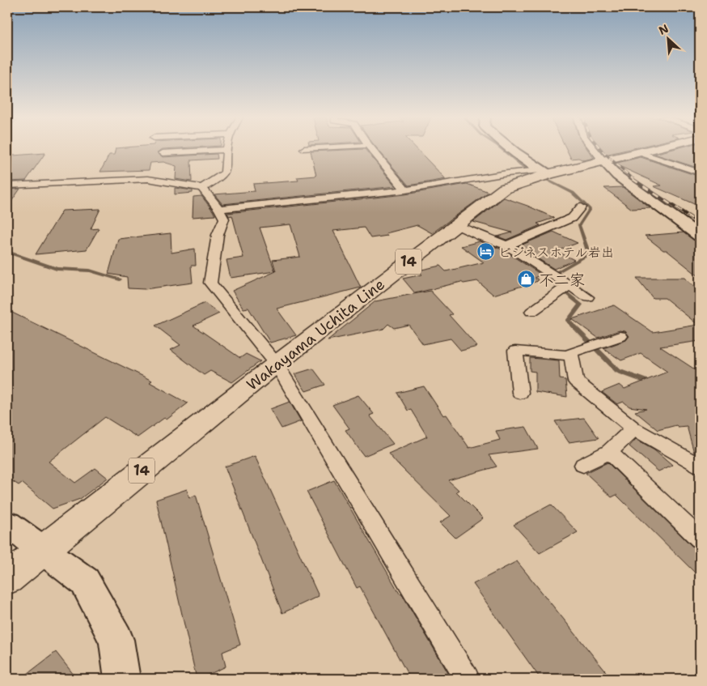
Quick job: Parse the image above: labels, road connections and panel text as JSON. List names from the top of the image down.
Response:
{
  "streets": {
    "main road": ["14", "Wakayama Uchita Line"]
  },
  "places": {
    "hotel": ["ビジネスホテル岩出"],
    "shop": ["不二家"]
  },
  "north": "top left"
}
